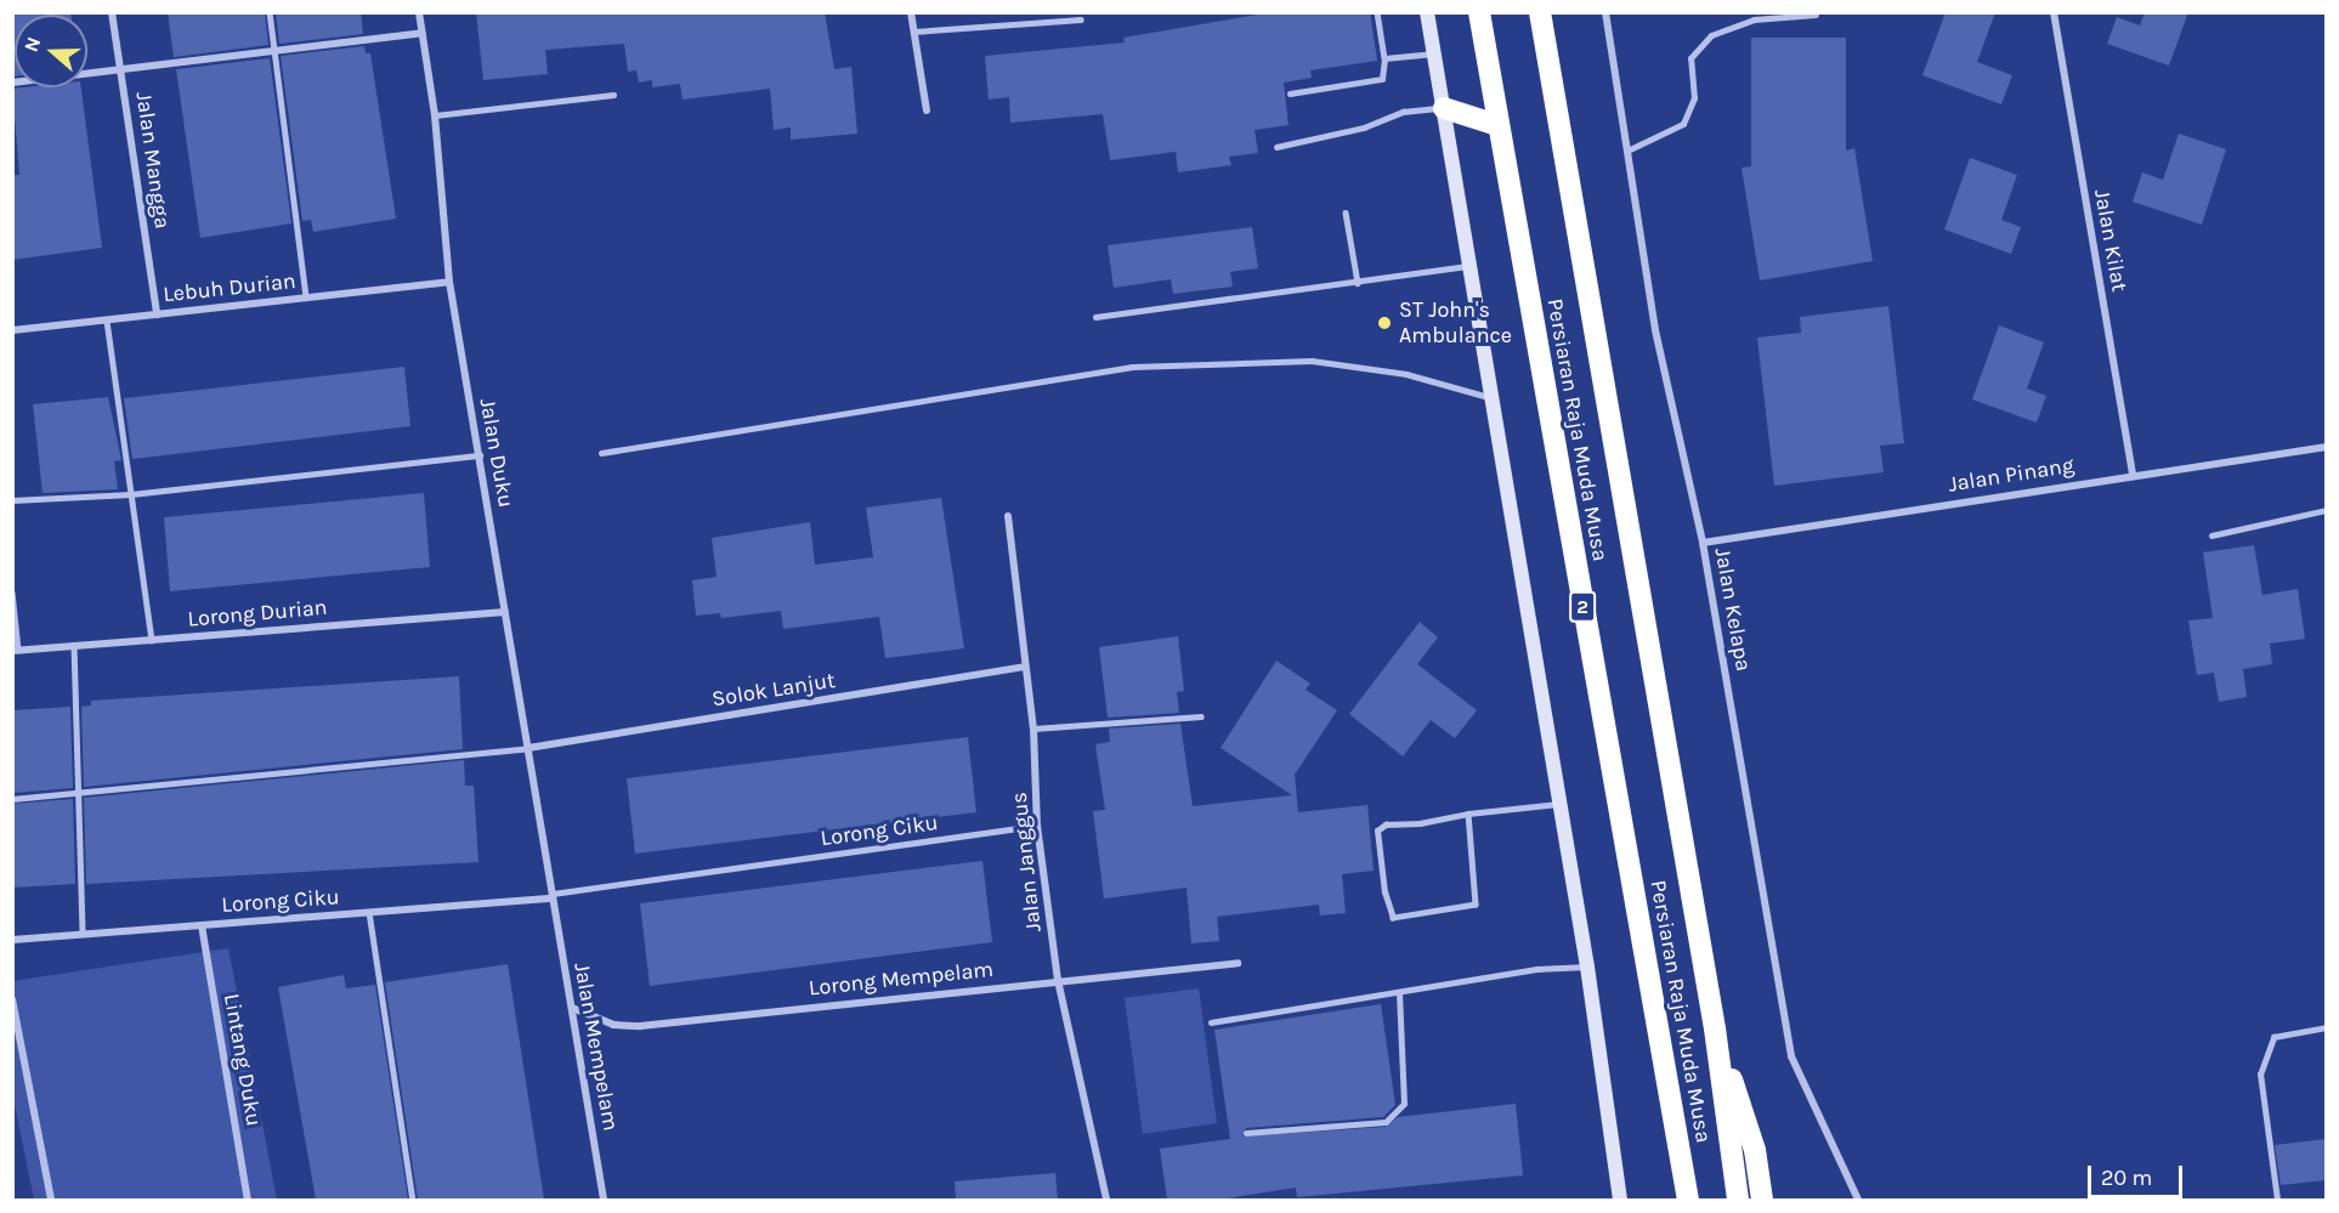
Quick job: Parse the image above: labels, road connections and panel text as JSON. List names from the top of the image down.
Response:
{
  "streets": {
    "highway": ["Persiaran Raja Muda Musa", "2"],
    "street": [
      "Jalan Mangga",
      "Jalan Kilat",
      "Lebuh Durian",
      "Jalan Duku",
      "Jalan Pinang",
      "Jalan Kelapa",
      "Lorong Durian",
      "Solok Lanjut",
      "Lorong Ciku",
      "Jalan Janggus",
      "Lorong Mempelam",
      "Jalan Mempelam",
      "Lintang Duku"
    ]
  },
  "crossings": [
    ["Jalan Mangga", "Lebuh Durian"],
    ["Jalan Kilat", "Jalan Pinang"],
    ["Lebuh Durian", "Jalan Duku"],
    ["Jalan Duku", "Lorong Durian"],
    ["Jalan Duku", "Solok Lanjut"],
    ["Jalan Duku", "Lorong Ciku"],
    ["Jalan Duku", "Jalan Mempelam"],
    ["Jalan Pinang", "Jalan Kelapa"],
    ["Solok Lanjut", "Jalan Janggus"],
    ["Lorong Ciku", "Jalan Janggus"],
    ["Lorong Ciku", "Jalan Mempelam"],
    ["Lorong Ciku", "Lintang Duku"],
    ["Jalan Janggus", "Lorong Mempelam"],
    ["Lorong Mempelam", "Jalan Mempelam"]
  ],
  "places": ["ST John's Ambulance"],
  "scale_bar": "20 m",
  "north": "left"
}
